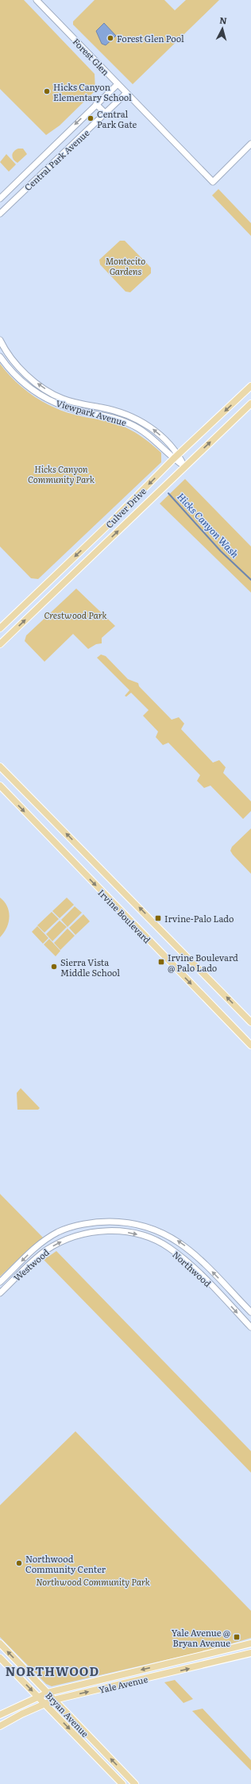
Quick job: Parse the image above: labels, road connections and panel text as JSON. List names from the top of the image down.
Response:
{
  "streets": {
    "main road": [
      "Culver Drive",
      "Irvine Boulevard",
      "Yale Avenue",
      "Bryan Avenue"
    ],
    "street": [
      "Forest Glen",
      "Central Park Avenue",
      "Viewpark Avenue",
      "Westwood",
      "Northwood"
    ]
  },
  "crossings": [
    ["Forest Glen", "Central Park Avenue"],
    ["Viewpark Avenue", "Culver Drive"],
    ["Westwood", "Northwood"],
    ["Yale Avenue", "Bryan Avenue"]
  ],
  "districts": ["NORTHWOOD"],
  "water": ["Hicks Canyon Wash"],
  "parks": [
    "Montecito Gardens",
    "Hicks Canyon Community Park",
    "Crestwood Park",
    "Northwood Community Park"
  ],
  "places": {
    "other": [
      "Forest Glen Pool",
      "Hicks Canyon Elementary School",
      "Central Park Gate",
      "Sierra Vista Middle School",
      "Northwood Community Center"
    ],
    "transit": ["Irvine-Palo Lado", "Irvine Boulevard @ Palo Lado", "Yale Avenue @ Bryan Avenue"]
  },
  "north": "top"
}
